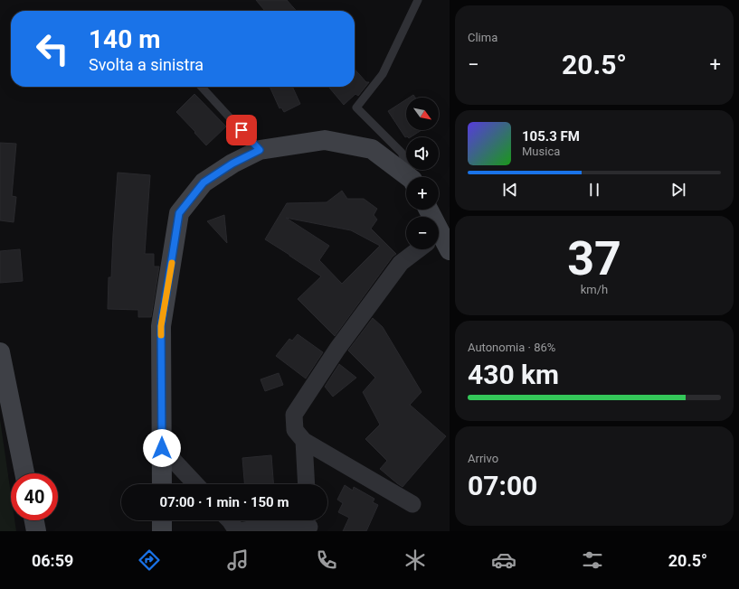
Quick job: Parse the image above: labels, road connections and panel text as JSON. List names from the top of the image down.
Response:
{
  "north": "bottom right",
  "page": {
    "tile": [
      "Clima",
      ["37", "km/h"],
      ["Autonomia · 86%", "430 km"],
      ["Arrivo", "07:00"]
    ],
    "turn": ["140 m", "Svolta a sinistra"],
    "heat": ["−", "20.5°", "+"],
    "map_buttons": ["+", "−"],
    "song": ["105.3 FM", "Musica"],
    "limit": "40",
    "trip": "07:00 · 1 min · 150 m",
    "tabs": ["06:59", "20.5°"]
  }
}
